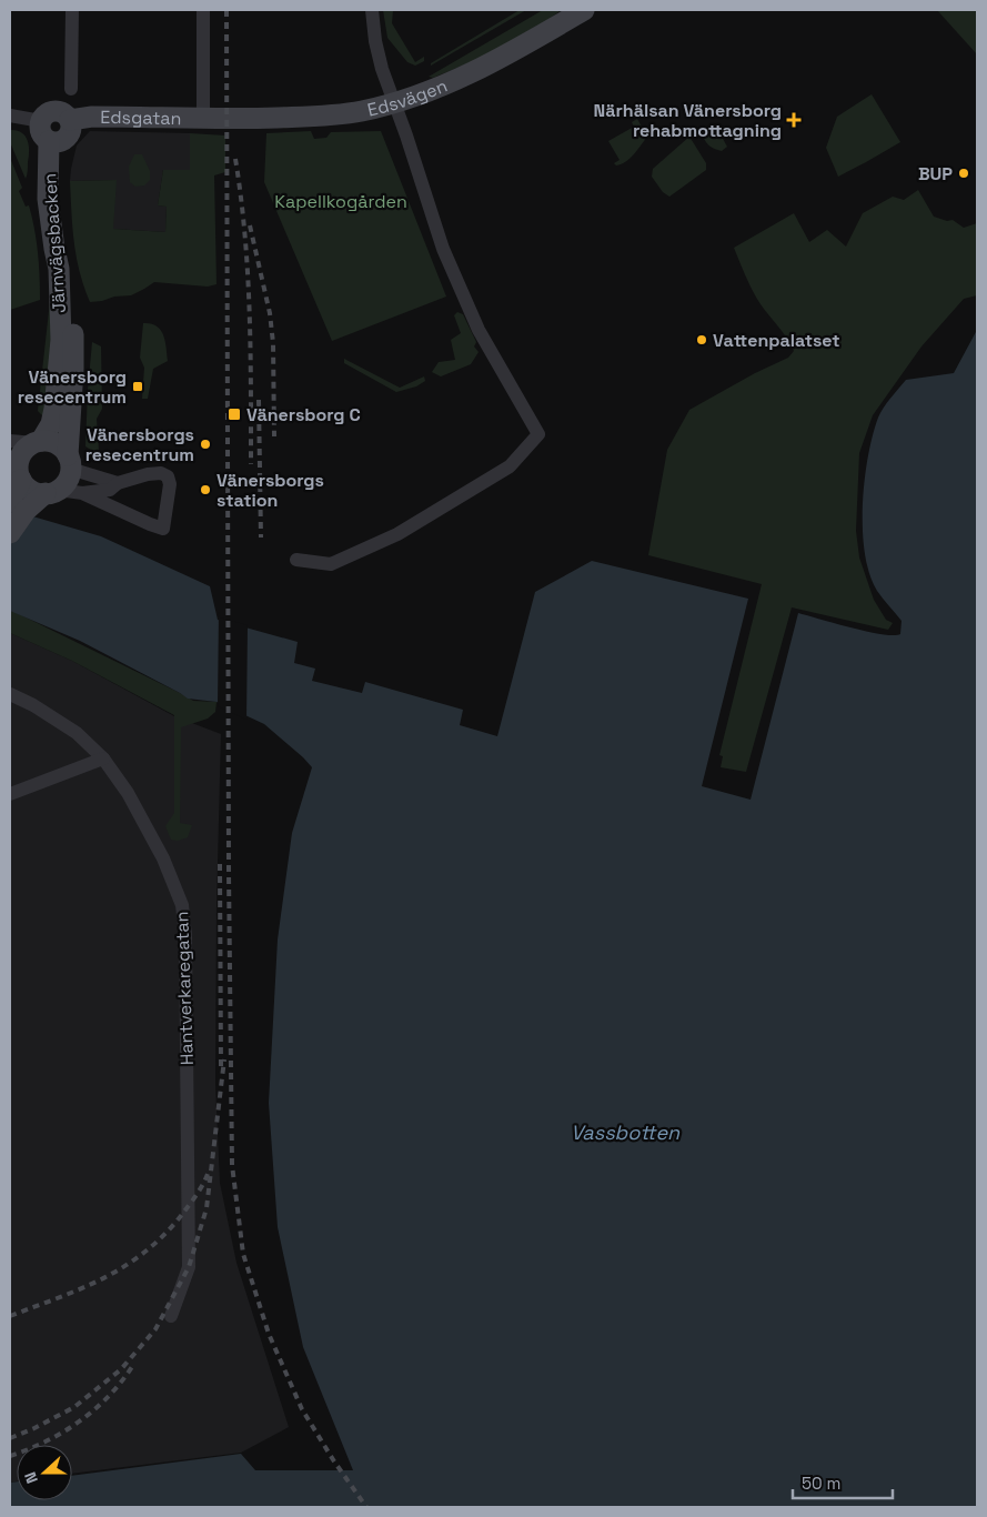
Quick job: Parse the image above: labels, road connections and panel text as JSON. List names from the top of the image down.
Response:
{
  "streets": {
    "main road": ["Edsvägen", "Edsgatan", "Järnvägsbacken"],
    "street": ["Hantverkaregatan"]
  },
  "crossings": [
    ["Edsvägen", "Edsgatan"],
    ["Edsgatan", "Järnvägsbacken"]
  ],
  "water": ["Vassbotten"],
  "parks": ["Kapellkogården"],
  "places": {
    "health": ["Närhälsan Vänersborg rehabmottagning"],
    "other": [
      "BUP",
      "Vattenpalatset",
      "Vänersborgs resecentrum",
      "Vänersborgs station"
    ],
    "transit": ["Vänersborg resecentrum", "Vänersborg C"]
  },
  "scale_bar": "50 m",
  "north": "left"
}
